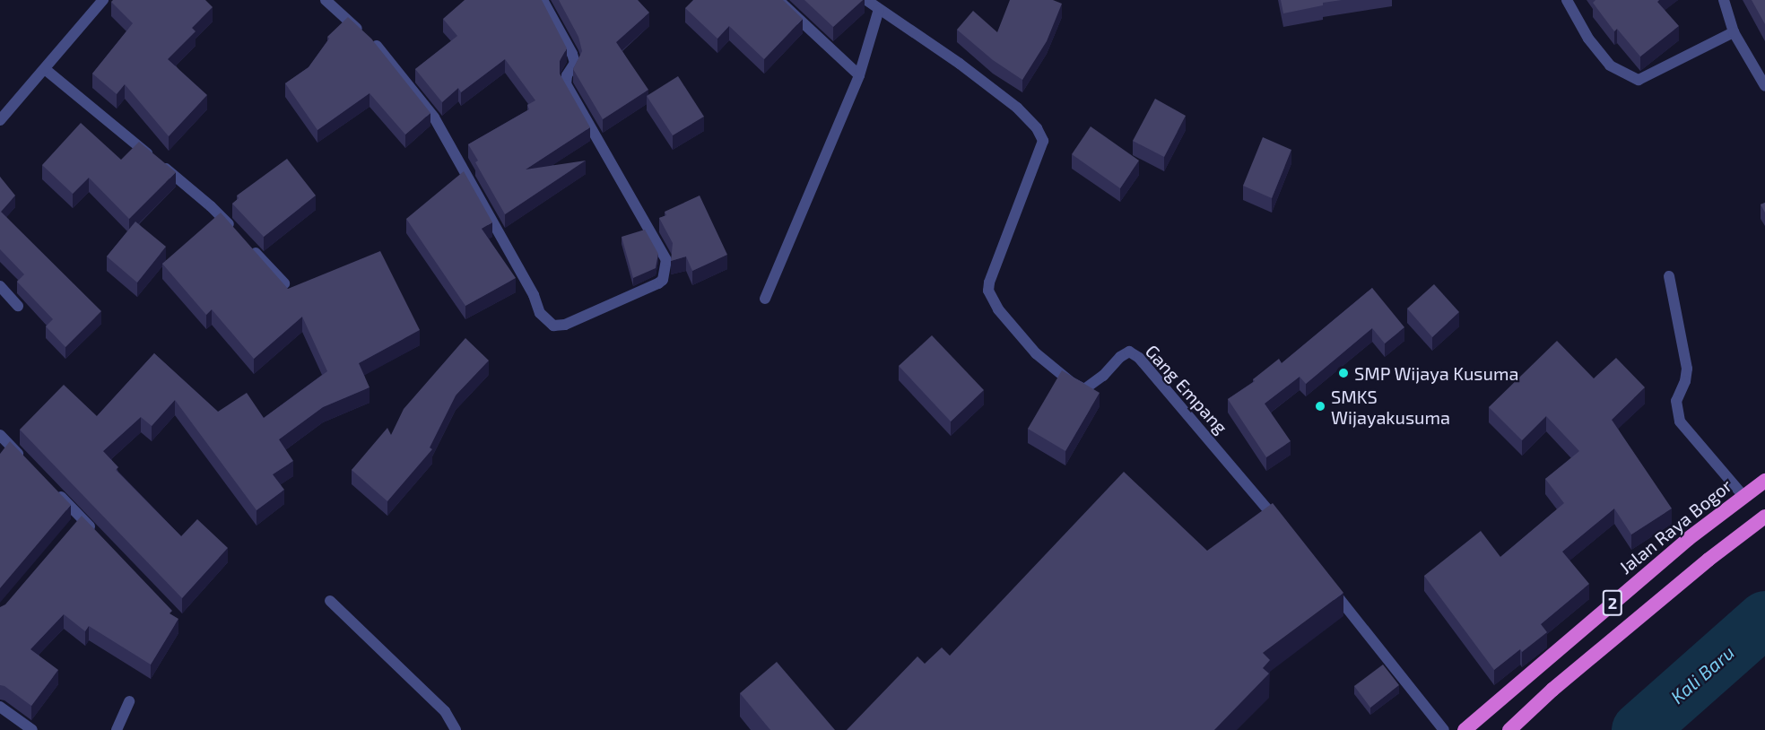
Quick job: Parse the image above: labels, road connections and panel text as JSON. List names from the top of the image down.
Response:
{
  "streets": {
    "highway": ["Jalan Raya Bogor", "2"],
    "street": ["Gang Empang"]
  },
  "water": ["Kali Baru"],
  "places": ["SMP Wijaya Kusuma", "SMKS Wijayakusuma"]
}
